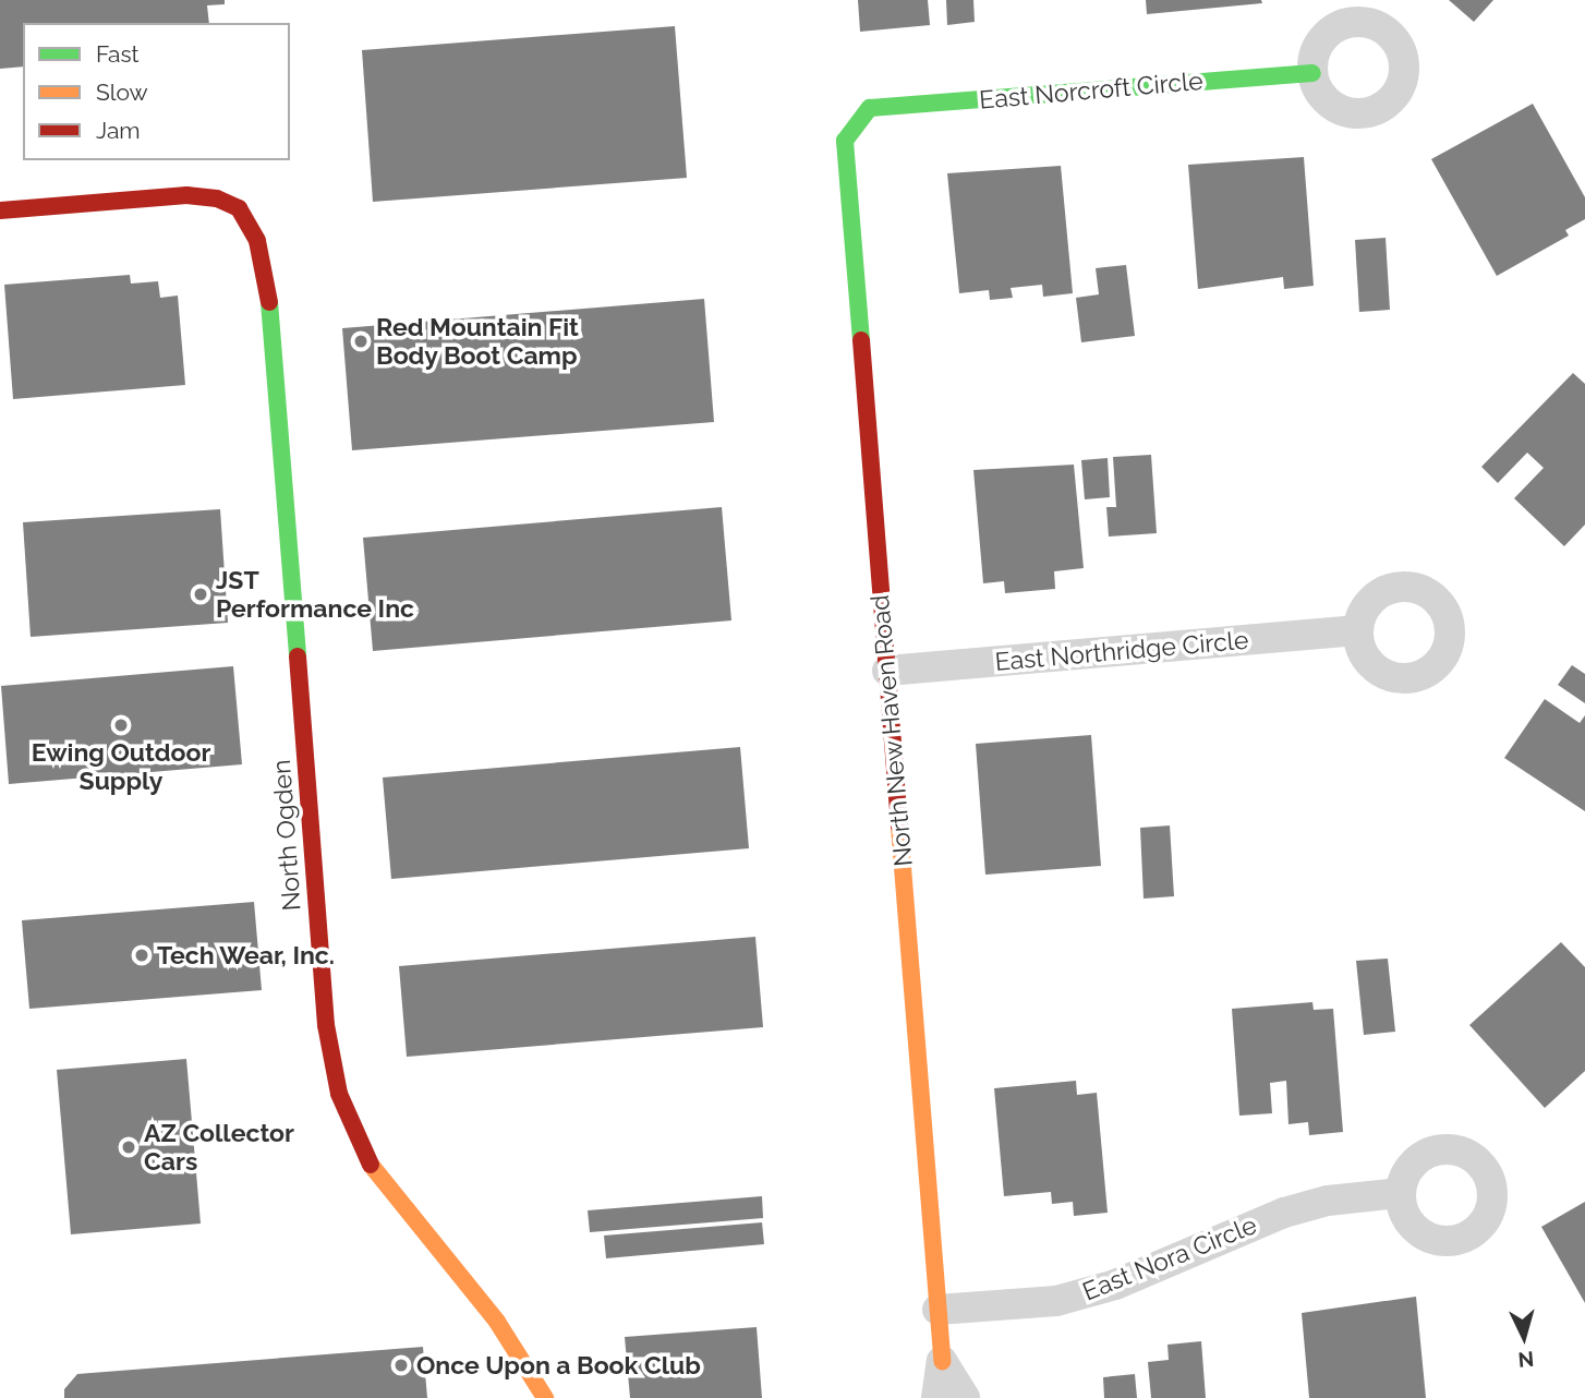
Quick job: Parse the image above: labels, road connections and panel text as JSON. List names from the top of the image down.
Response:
{
  "streets": {
    "street": [
      "East Norcroft Circle",
      "East Northridge Circle",
      "North New Haven Road",
      "North Ogden",
      "East Nora Circle"
    ]
  },
  "crossings": [
    ["East Norcroft Circle", "North New Haven Road"],
    ["East Northridge Circle", "North New Haven Road"],
    ["North New Haven Road", "East Nora Circle"]
  ],
  "places": [
    "Red Mountain Fit Body Boot Camp",
    "JST Performance Inc",
    "Ewing Outdoor Supply",
    "Tech Wear, Inc.",
    "AZ Collector Cars",
    "Once Upon a Book Club"
  ],
  "legend": ["Fast", "Slow", "Jam"],
  "north": "bottom"
}
